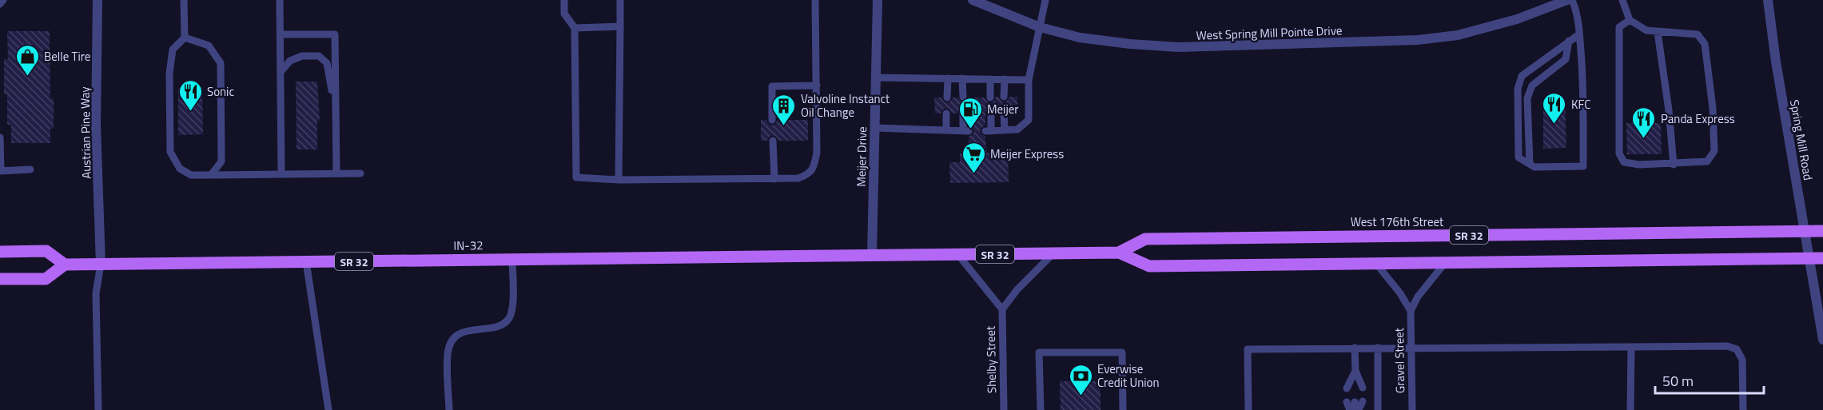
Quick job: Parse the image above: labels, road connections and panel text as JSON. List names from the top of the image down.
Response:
{
  "streets": {
    "main road": ["West 176th Street", "SR 32", "IN-32"],
    "street": [
      "West Spring Mill Pointe Drive",
      "Austrian Pine Way",
      "Spring Mill Road",
      "Meijer Drive"
    ],
    "lane": ["Shelby Street", "Gravel Street"]
  },
  "crossings": [
    ["Austrian Pine Way", "IN-32"],
    ["Spring Mill Road", "West 176th Street"],
    ["Meijer Drive", "West 176th Street"],
    ["Meijer Drive", "IN-32"],
    ["West 176th Street", "IN-32"],
    ["West 176th Street", "Shelby Street"],
    ["West 176th Street", "Gravel Street"]
  ],
  "places": {
    "shop": ["Belle Tire"],
    "restaurant": ["Sonic", "KFC", "Panda Express"],
    "building": ["Valvoline Instanct Oil Change"],
    "fuel station": ["Meijer"],
    "supermarket": ["Meijer Express"],
    "bank": ["Everwise Credit Union"]
  },
  "scale_bar": "50 m"
}
